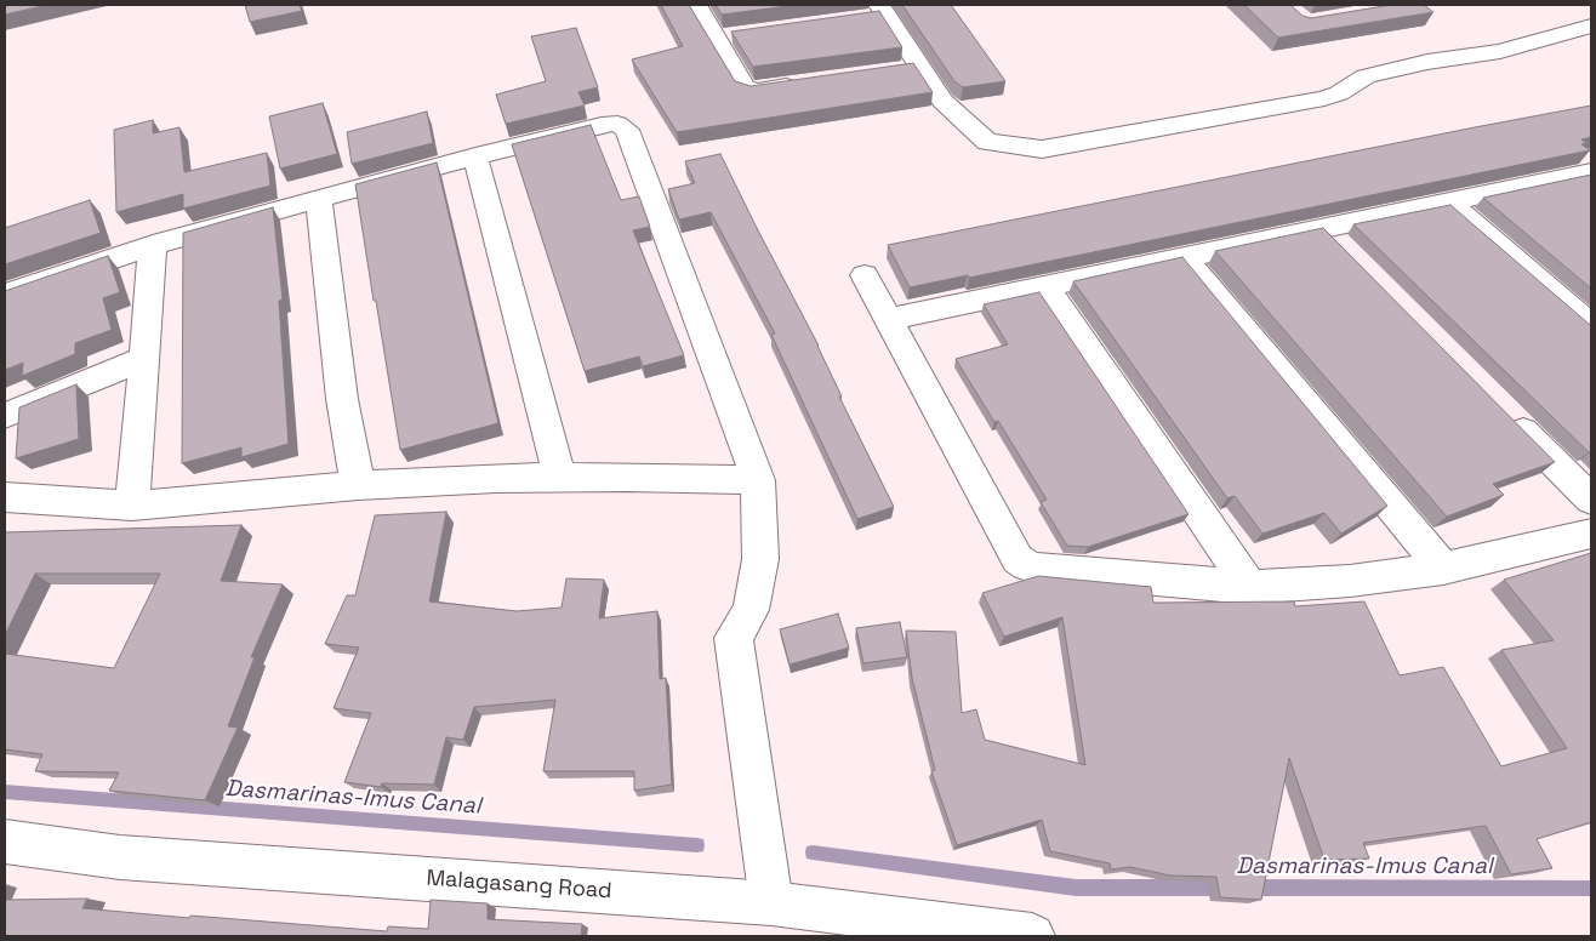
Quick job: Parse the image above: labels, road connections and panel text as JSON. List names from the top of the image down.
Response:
{
  "streets": {
    "street": ["Malagasang Road"]
  },
  "water": ["Dasmarinas-Imus Canal"]
}
